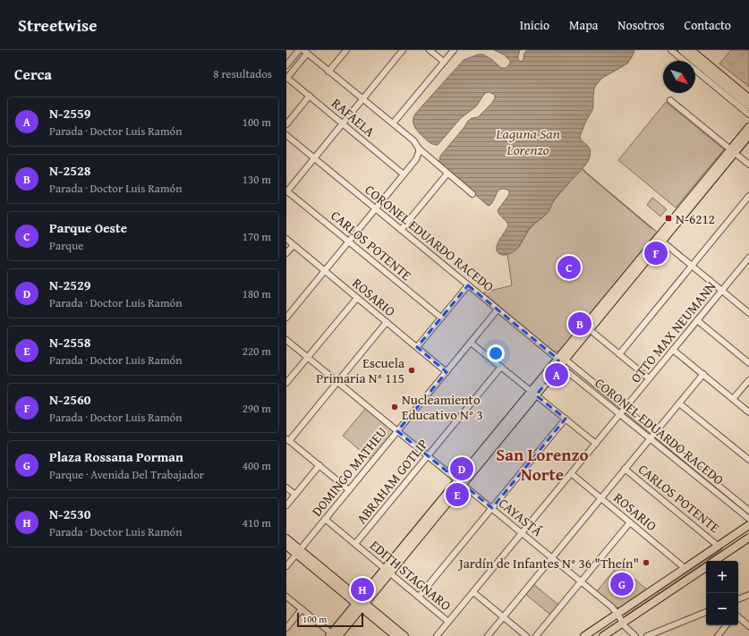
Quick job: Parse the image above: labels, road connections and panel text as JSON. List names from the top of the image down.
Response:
{
  "streets": {
    "street": [
      "RAFAELA",
      "CORONEL EDUARDO RACEDO",
      "CARLOS POTENTE",
      "ROSARIO",
      "OTTO MAX NEUMANN",
      "DOMINGO MATHEU",
      "ABRAHAM GOTLIP",
      "CAYASTÁ",
      "EDITH STAGNARO"
    ]
  },
  "crossings": [
    ["CORONEL EDUARDO RACEDO", "OTTO MAX NEUMANN"],
    ["CORONEL EDUARDO RACEDO", "DOMINGO MATHEU"],
    ["ROSARIO", "OTTO MAX NEUMANN"],
    ["ROSARIO", "DOMINGO MATHEU"],
    ["OTTO MAX NEUMANN", "CAYASTÁ"],
    ["OTTO MAX NEUMANN", "EDITH STAGNARO"],
    ["DOMINGO MATHEU", "CAYASTÁ"],
    ["DOMINGO MATHEU", "EDITH STAGNARO"],
    ["ABRAHAM GOTLIP", "CAYASTÁ"],
    ["ABRAHAM GOTLIP", "EDITH STAGNARO"]
  ],
  "districts": ["San Lorenzo Norte"],
  "water": ["Laguna San Lorenzo"],
  "places": {
    "transit": ["N-6212"],
    "other": ["Escuela Primaria N° 115", "Nucleamiento Educativo N° 3", "Jardín de Infantes N° 36 \"Theín\""]
  },
  "scale_bar": "100 m",
  "north": "bottom right",
  "page": {
    "header": "Streetwise",
    "nav": [
      "Inicio",
      "Mapa",
      "Nosotros",
      "Contacto"
    ],
    "heading": ["Cerca", "8 resultados"],
    "list": [
      {
        "mark": "A",
        "name": "N-2559",
        "note": "Parada · Doctor Luis Ramón",
        "value": "100 m"
      },
      {
        "mark": "B",
        "name": "N-2528",
        "note": "Parada · Doctor Luis Ramón",
        "value": "130 m"
      },
      {
        "mark": "C",
        "name": "Parque Oeste",
        "note": "Parque",
        "value": "170 m"
      },
      {
        "mark": "D",
        "name": "N-2529",
        "note": "Parada · Doctor Luis Ramón",
        "value": "180 m"
      },
      {
        "mark": "E",
        "name": "N-2558",
        "note": "Parada · Doctor Luis Ramón",
        "value": "220 m"
      },
      {
        "mark": "F",
        "name": "N-2560",
        "note": "Parada · Doctor Luis Ramón",
        "value": "290 m"
      },
      {
        "mark": "G",
        "name": "Plaza Rossana Porman",
        "note": "Parque · Avenida Del Trabajador",
        "value": "400 m"
      },
      {
        "mark": "H",
        "name": "N-2530",
        "note": "Parada · Doctor Luis Ramón",
        "value": "410 m"
      }
    ],
    "pins": [
      "F",
      "C",
      "B",
      "A",
      "D",
      "E",
      "G",
      "H"
    ],
    "map_buttons": ["+", "−"],
    "scale": "100 m"
  }
}
